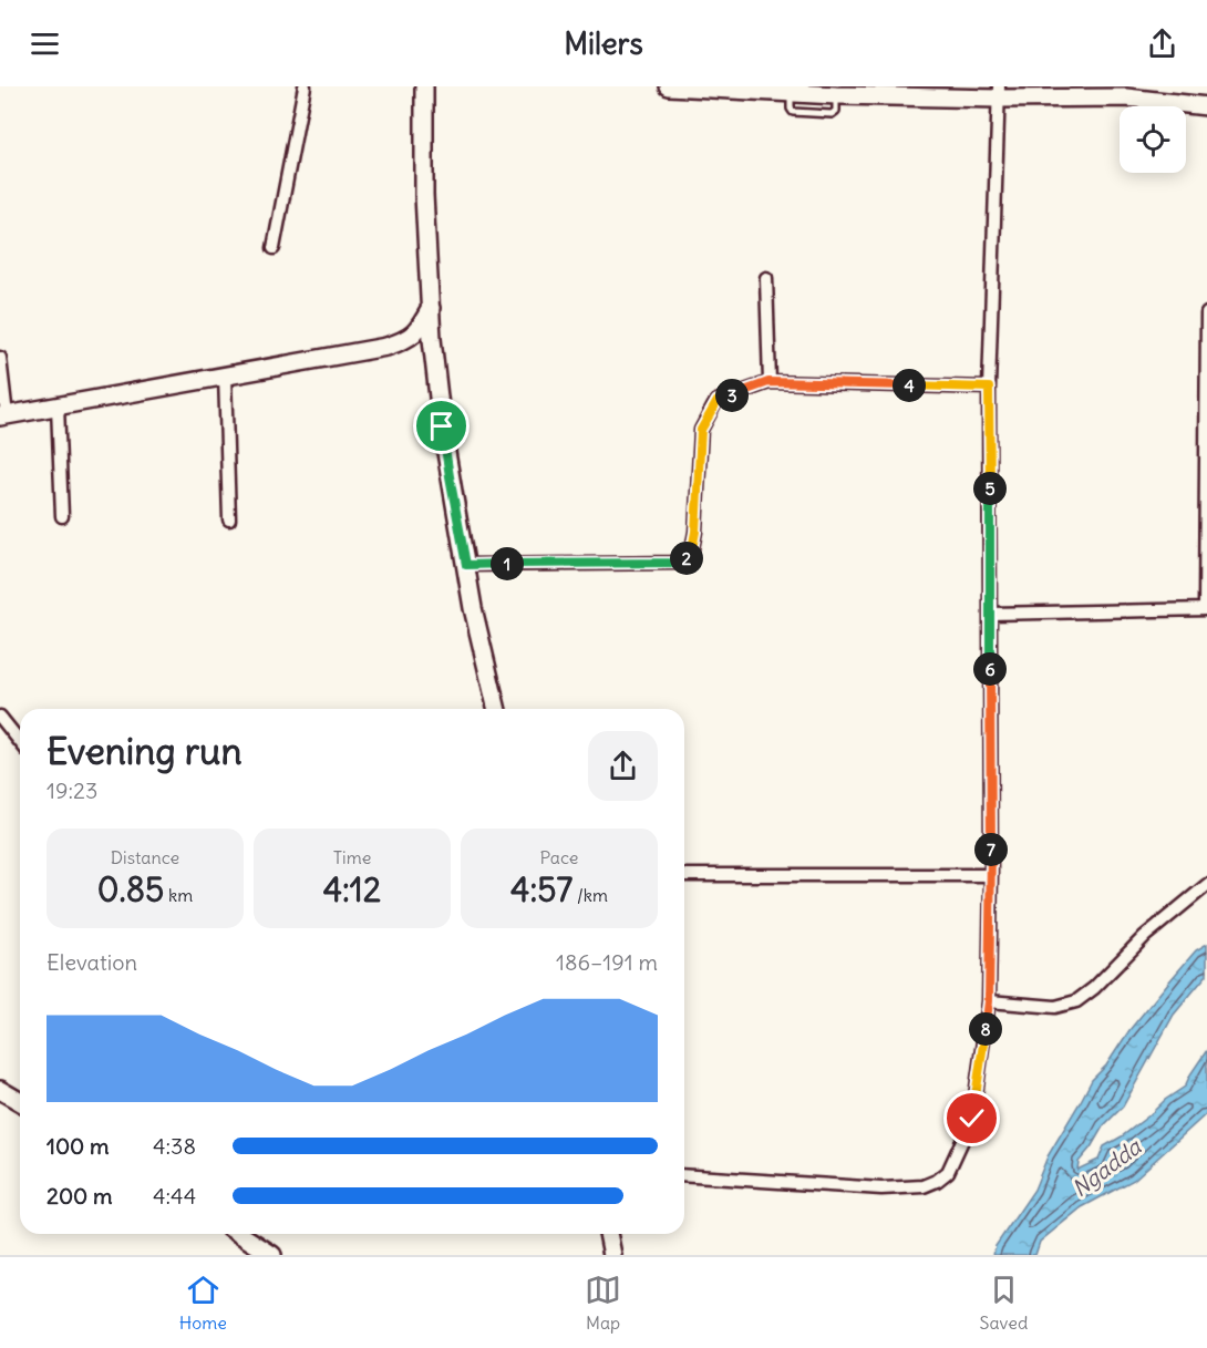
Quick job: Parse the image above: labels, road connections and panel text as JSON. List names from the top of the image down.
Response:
{
  "water": ["Ngadda"],
  "page": {
    "header": "Milers",
    "pins": [
      "4",
      "3",
      "5",
      "2",
      "1",
      "6",
      "7",
      "8"
    ],
    "heading": ["Evening run", "19:23"],
    "stats": [
      ["Distance", "0.85 km"],
      ["Time", "4:12"],
      ["Pace", "4:57 /km"]
    ],
    "chart": ["Elevation", "186–191 m"],
    "list": [
      {
        "name": "100 m",
        "note": "4:38"
      },
      {
        "name": "200 m",
        "note": "4:44"
      }
    ],
    "tabs": ["Home", "Map", "Saved"]
  }
}
